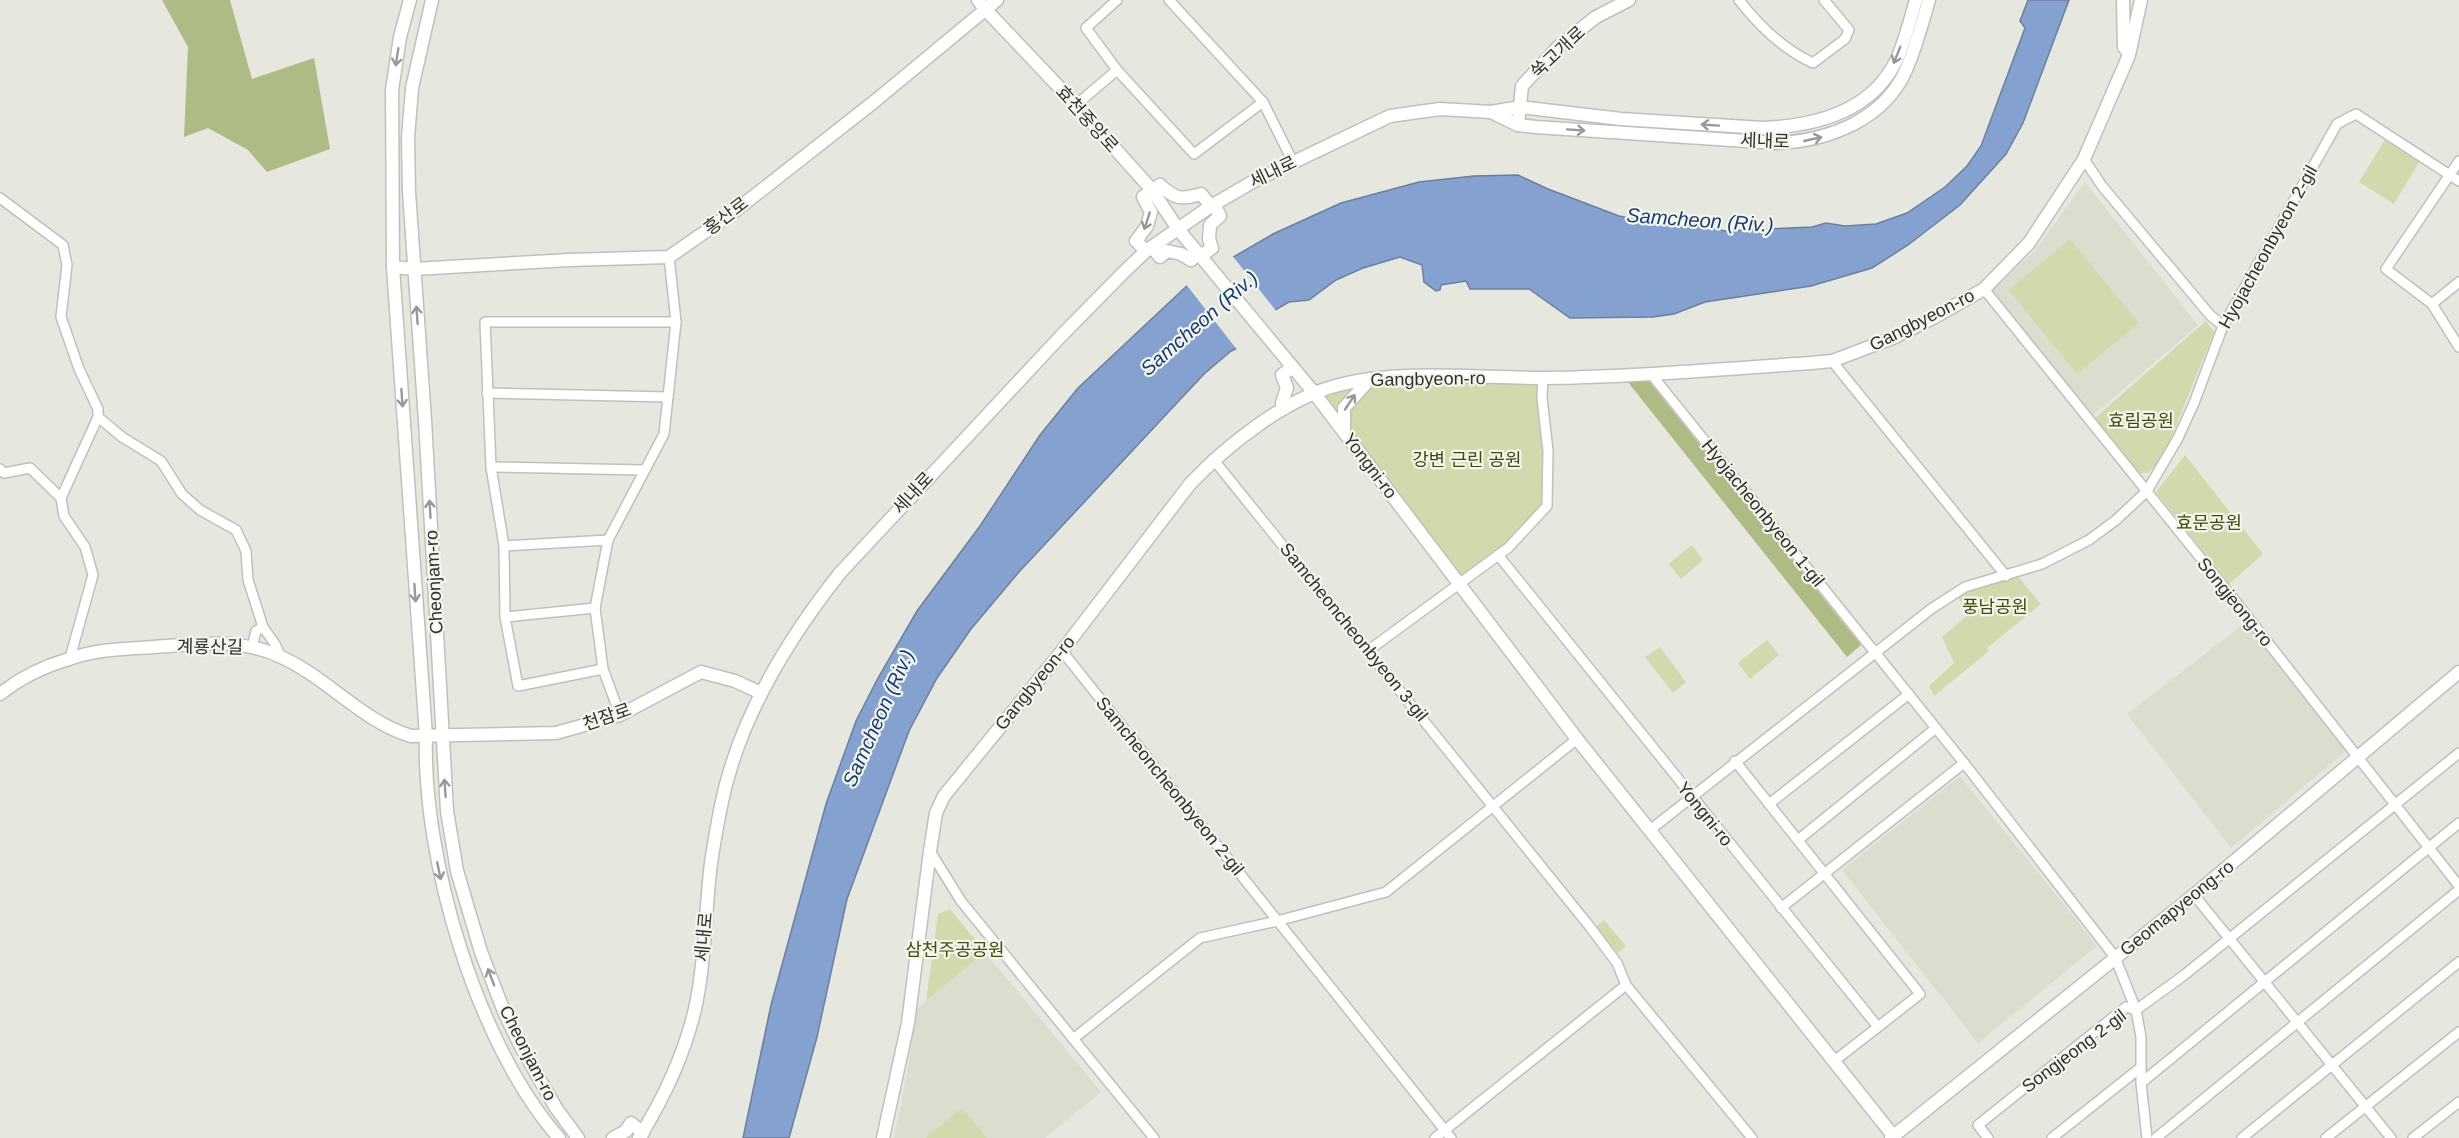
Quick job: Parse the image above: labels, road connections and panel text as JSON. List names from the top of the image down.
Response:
{
  "streets": {
    "street": [
      "쑥고개로",
      "효천중앙로",
      "세내로",
      "홍산로",
      "Hyojacheonbyeon 2-gil",
      "Gangbyeon-ro",
      "Yongni-ro",
      "Hyojacheonbyeon 1-gil",
      "Cheonjam-ro",
      "Songjeong-ro",
      "Samcheoncheonbyeon 3-gil",
      "계룡산길",
      "천잠로",
      "Samcheoncheonbyeon 2-gil",
      "Geomapyeong-ro",
      "Songjeong 2-gil"
    ]
  },
  "crossings": [
    ["쑥고개로", "세내로"],
    ["효천중앙로", "세내로"],
    ["효천중앙로", "홍산로"],
    ["효천중앙로", "Yongni-ro"],
    ["세내로", "천잠로"],
    ["Hyojacheonbyeon 2-gil", "Songjeong-ro"],
    ["Gangbyeon-ro", "Yongni-ro"],
    ["Gangbyeon-ro", "Hyojacheonbyeon 1-gil"],
    ["Gangbyeon-ro", "Songjeong-ro"],
    ["Gangbyeon-ro", "Samcheoncheonbyeon 3-gil"],
    ["Gangbyeon-ro", "Samcheoncheonbyeon 2-gil"],
    ["Yongni-ro", "Geomapyeong-ro"],
    ["Hyojacheonbyeon 1-gil", "Geomapyeong-ro"],
    ["Hyojacheonbyeon 1-gil", "Songjeong 2-gil"],
    ["Cheonjam-ro", "계룡산길"],
    ["Cheonjam-ro", "천잠로"],
    ["Songjeong-ro", "Geomapyeong-ro"],
    ["계룡산길", "천잠로"],
    ["Geomapyeong-ro", "Songjeong 2-gil"]
  ],
  "water": ["Samcheon (Riv.)"],
  "parks": [
    "효림공원",
    "강변 근린 공원",
    "효문공원",
    "풍남공원",
    "삼천주공공원"
  ]
}
